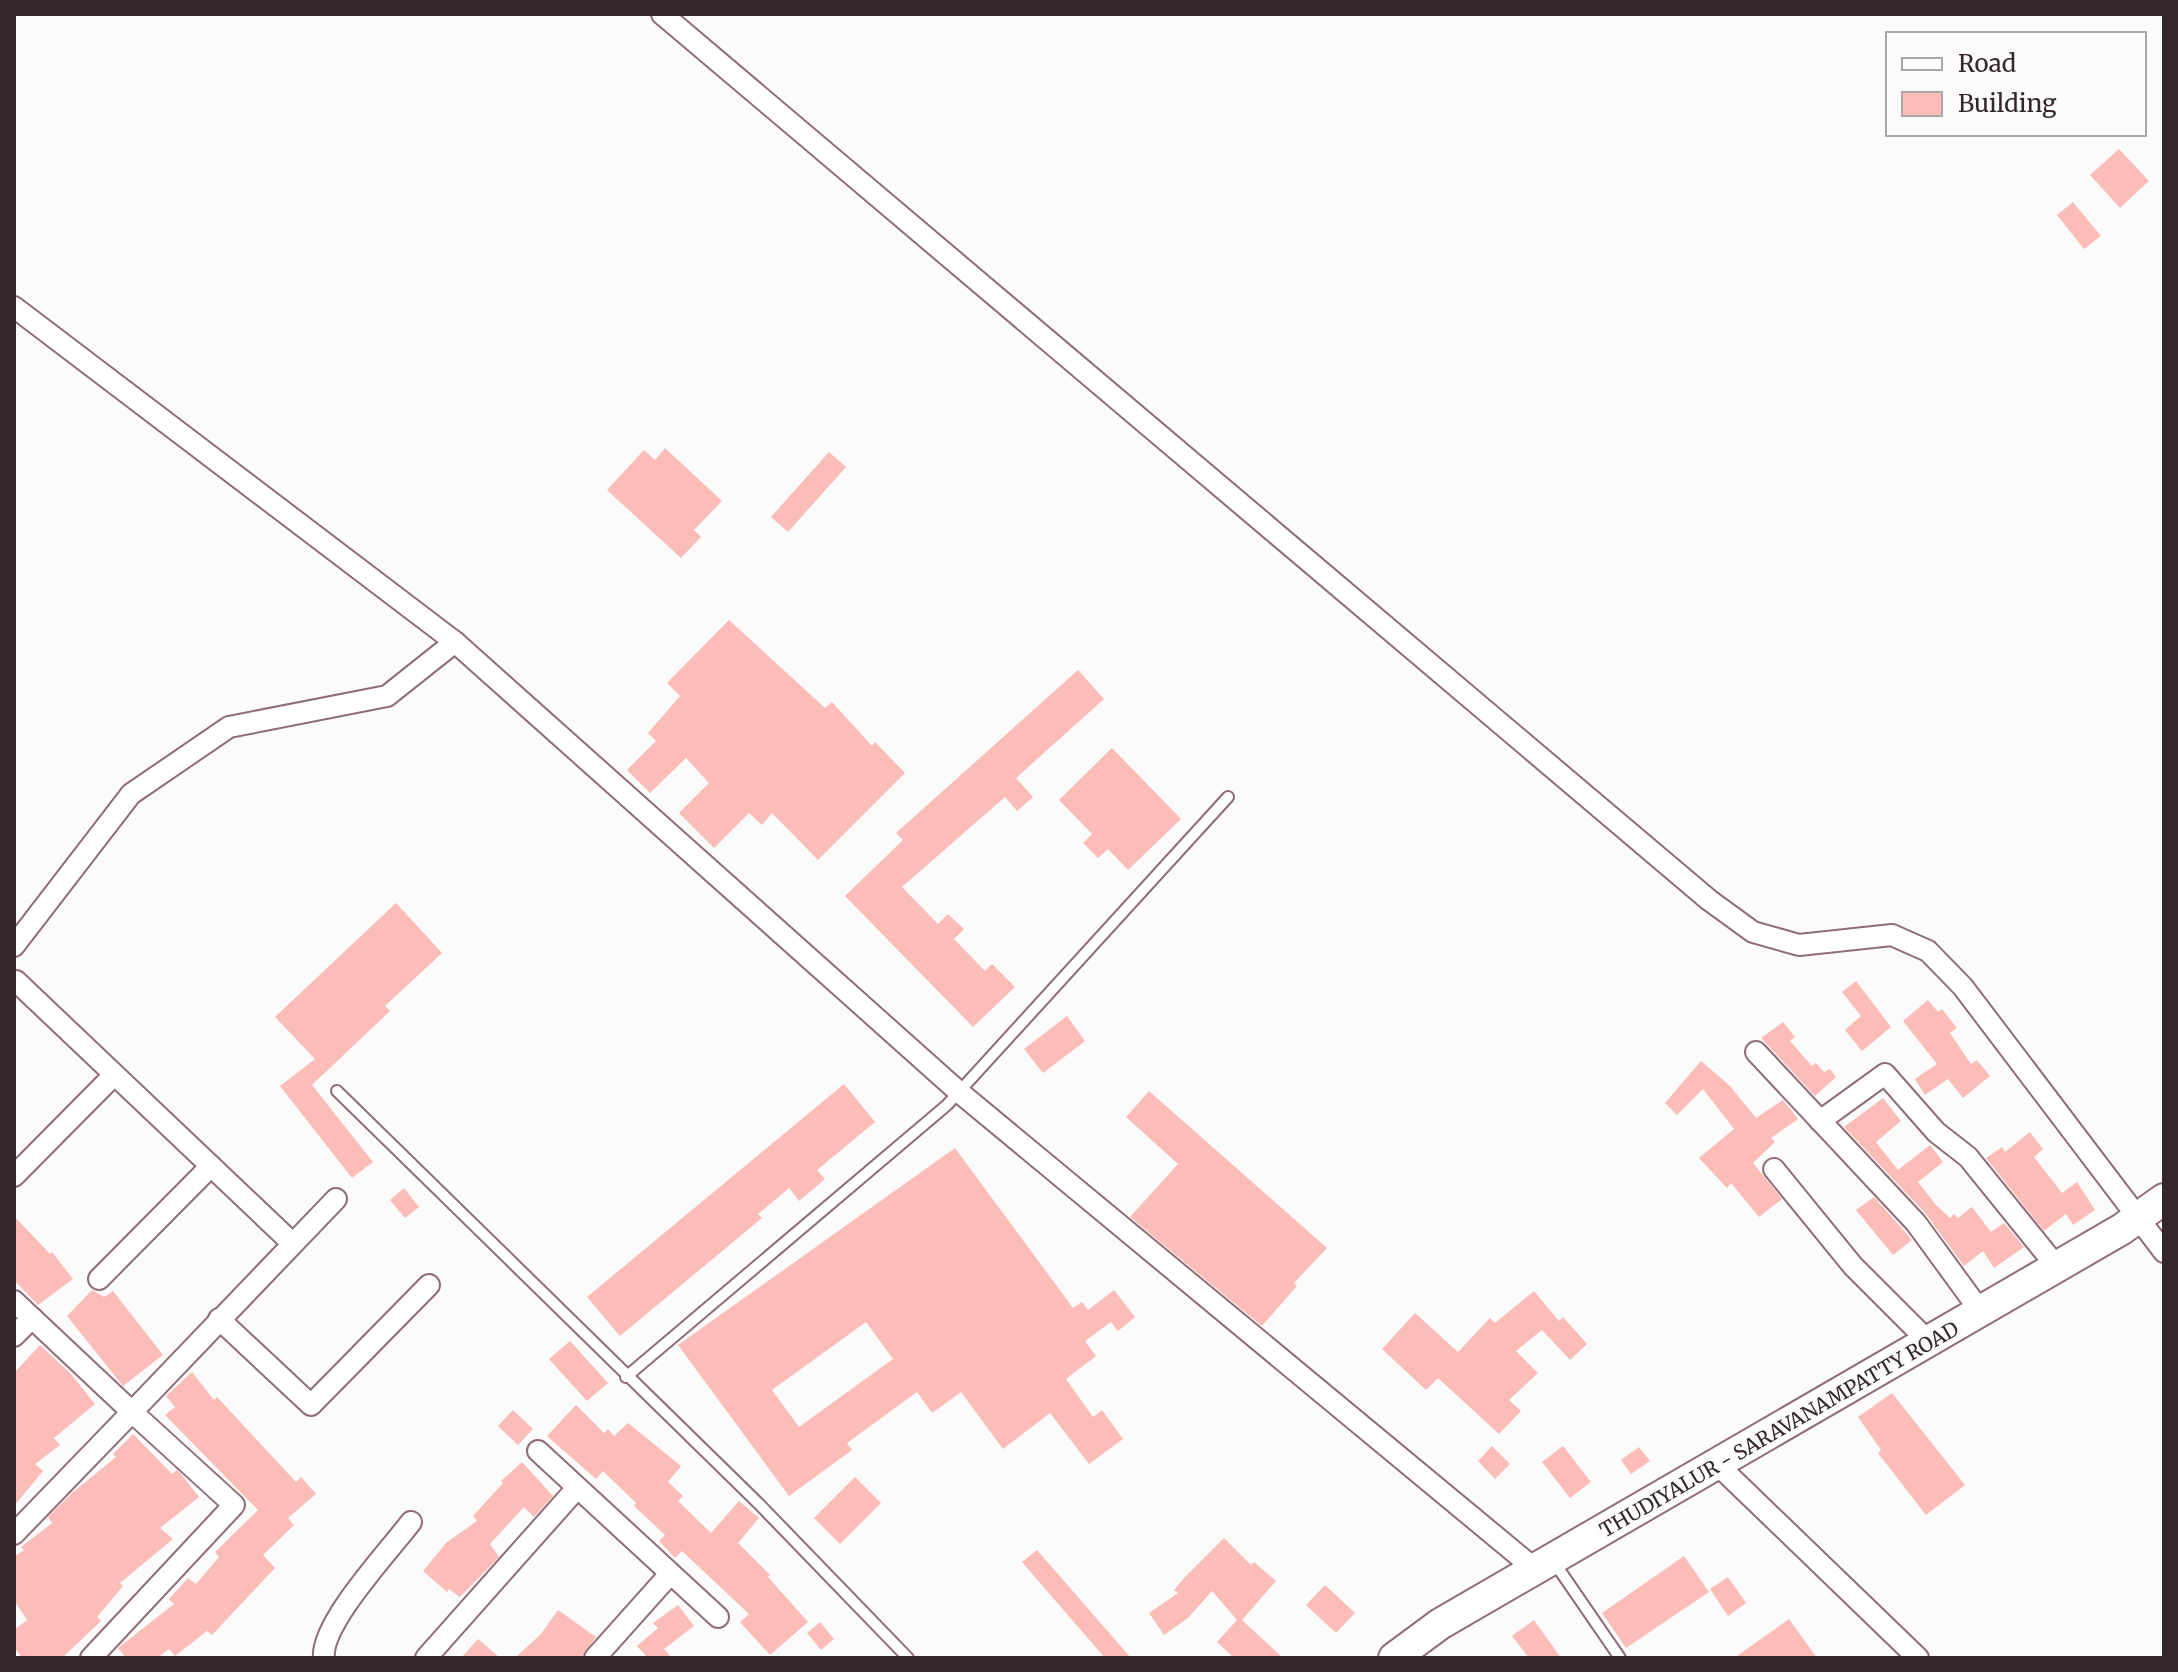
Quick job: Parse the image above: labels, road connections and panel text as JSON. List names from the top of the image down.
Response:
{
  "streets": {
    "main road": ["THUDIYALUR - SARAVANAMPATTY ROAD"]
  },
  "legend": ["Road", "Building"]
}
